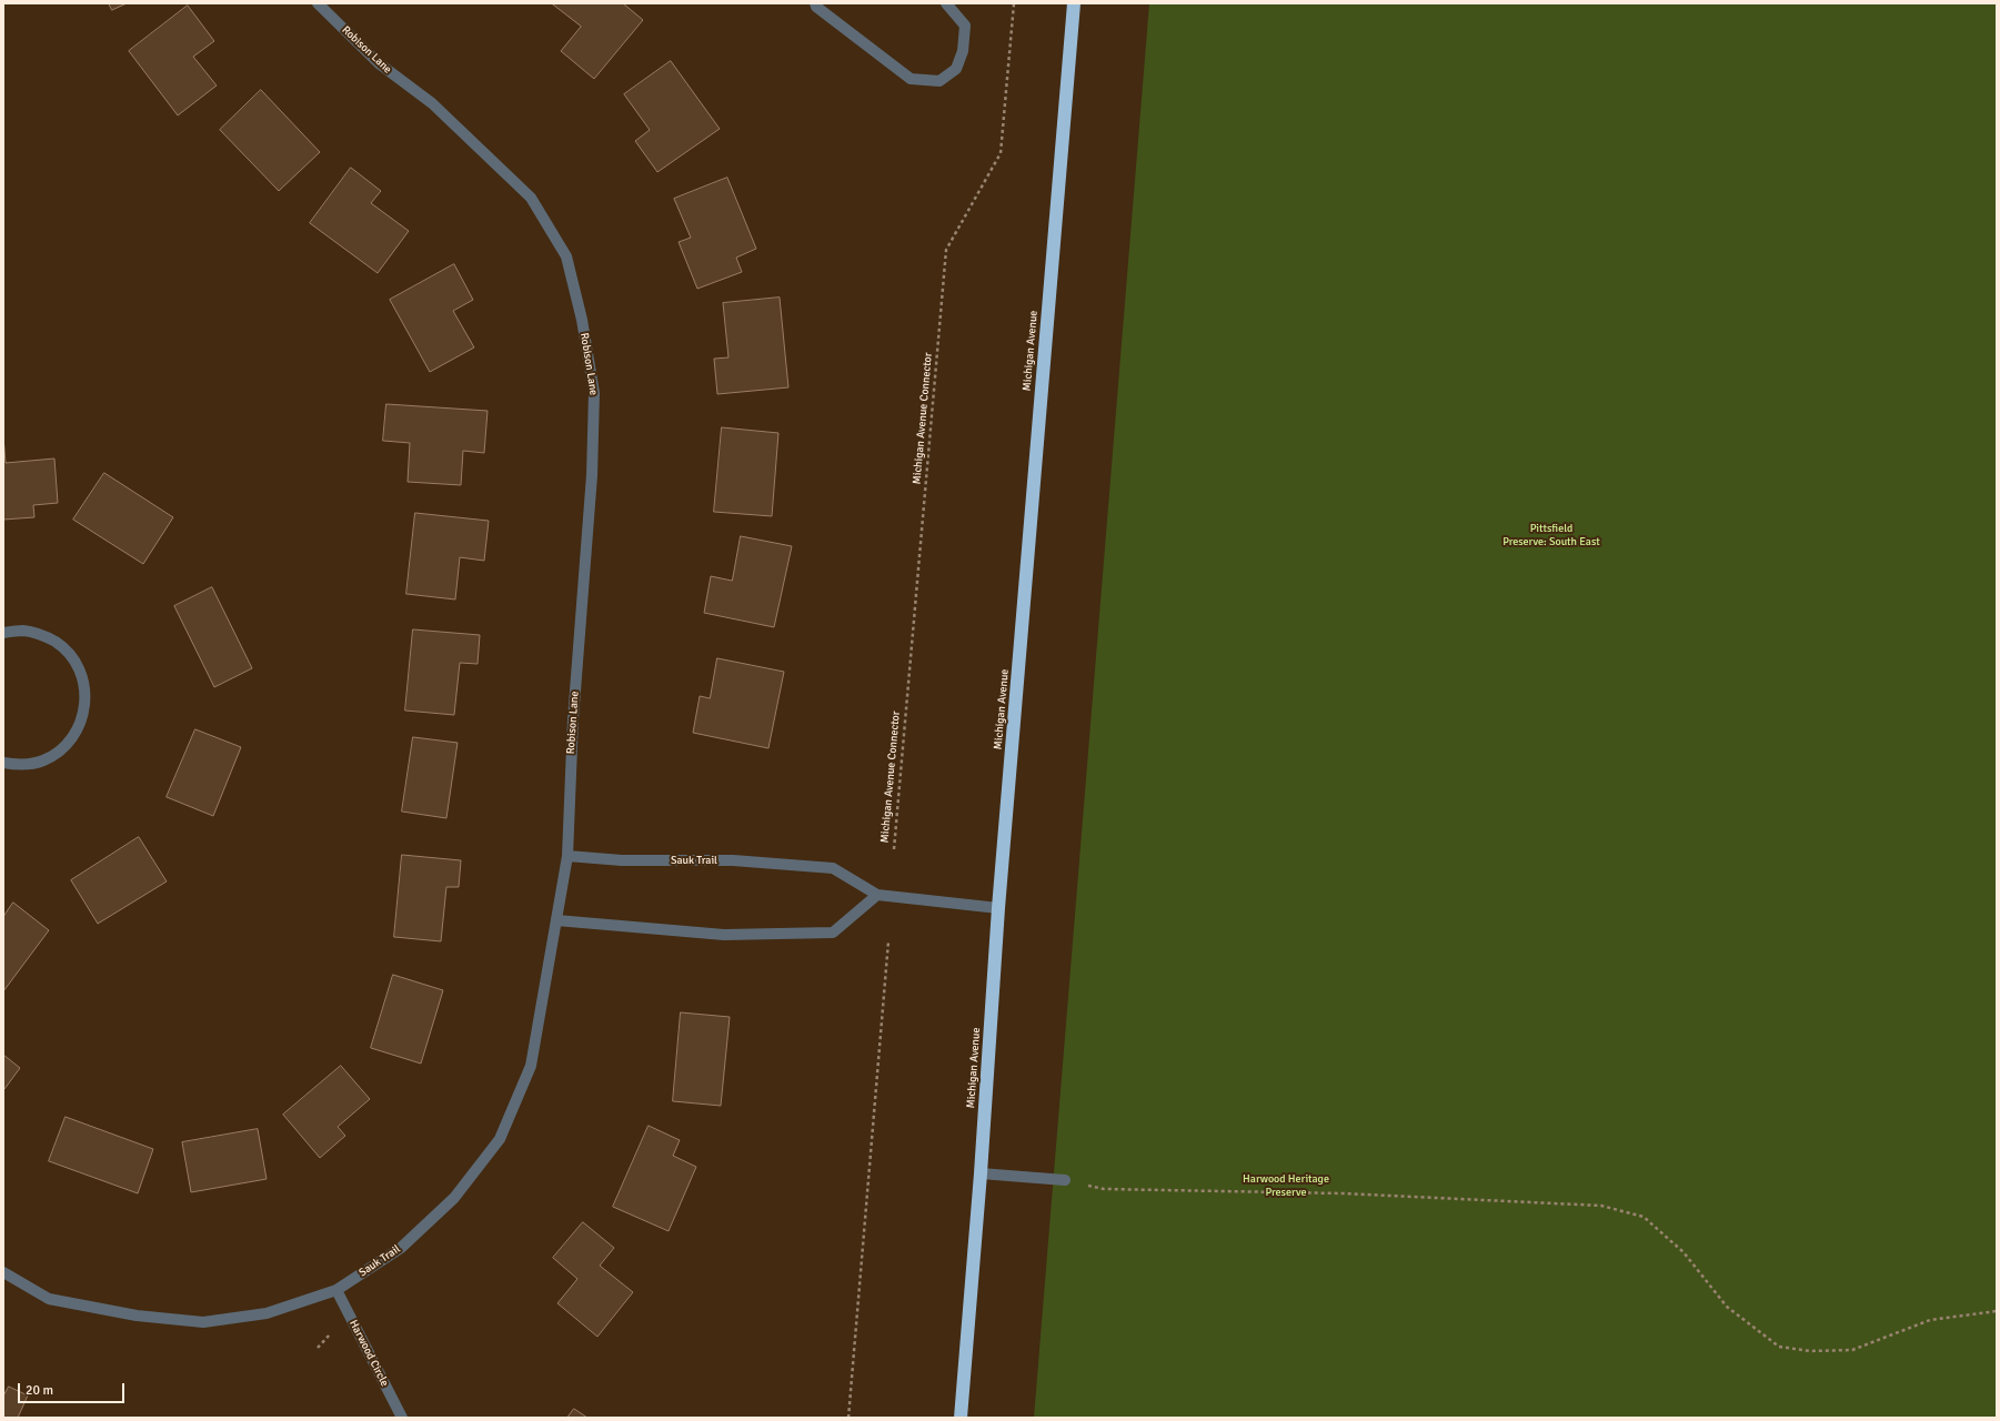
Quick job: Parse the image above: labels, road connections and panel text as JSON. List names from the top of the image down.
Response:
{
  "streets": {
    "highway": ["Michigan Avenue"],
    "street": ["Robison Lane", "Sauk Trail", "Harwood Circle"],
    "path": ["Michigan Avenue Connector"]
  },
  "crossings": [
    ["Robison Lane", "Sauk Trail"],
    ["Michigan Avenue", "Sauk Trail"],
    ["Sauk Trail", "Harwood Circle"]
  ],
  "parks": ["Pittsfield Preserve: South East", "Harwood Heritage Preserve"],
  "scale_bar": "20 m"
}
